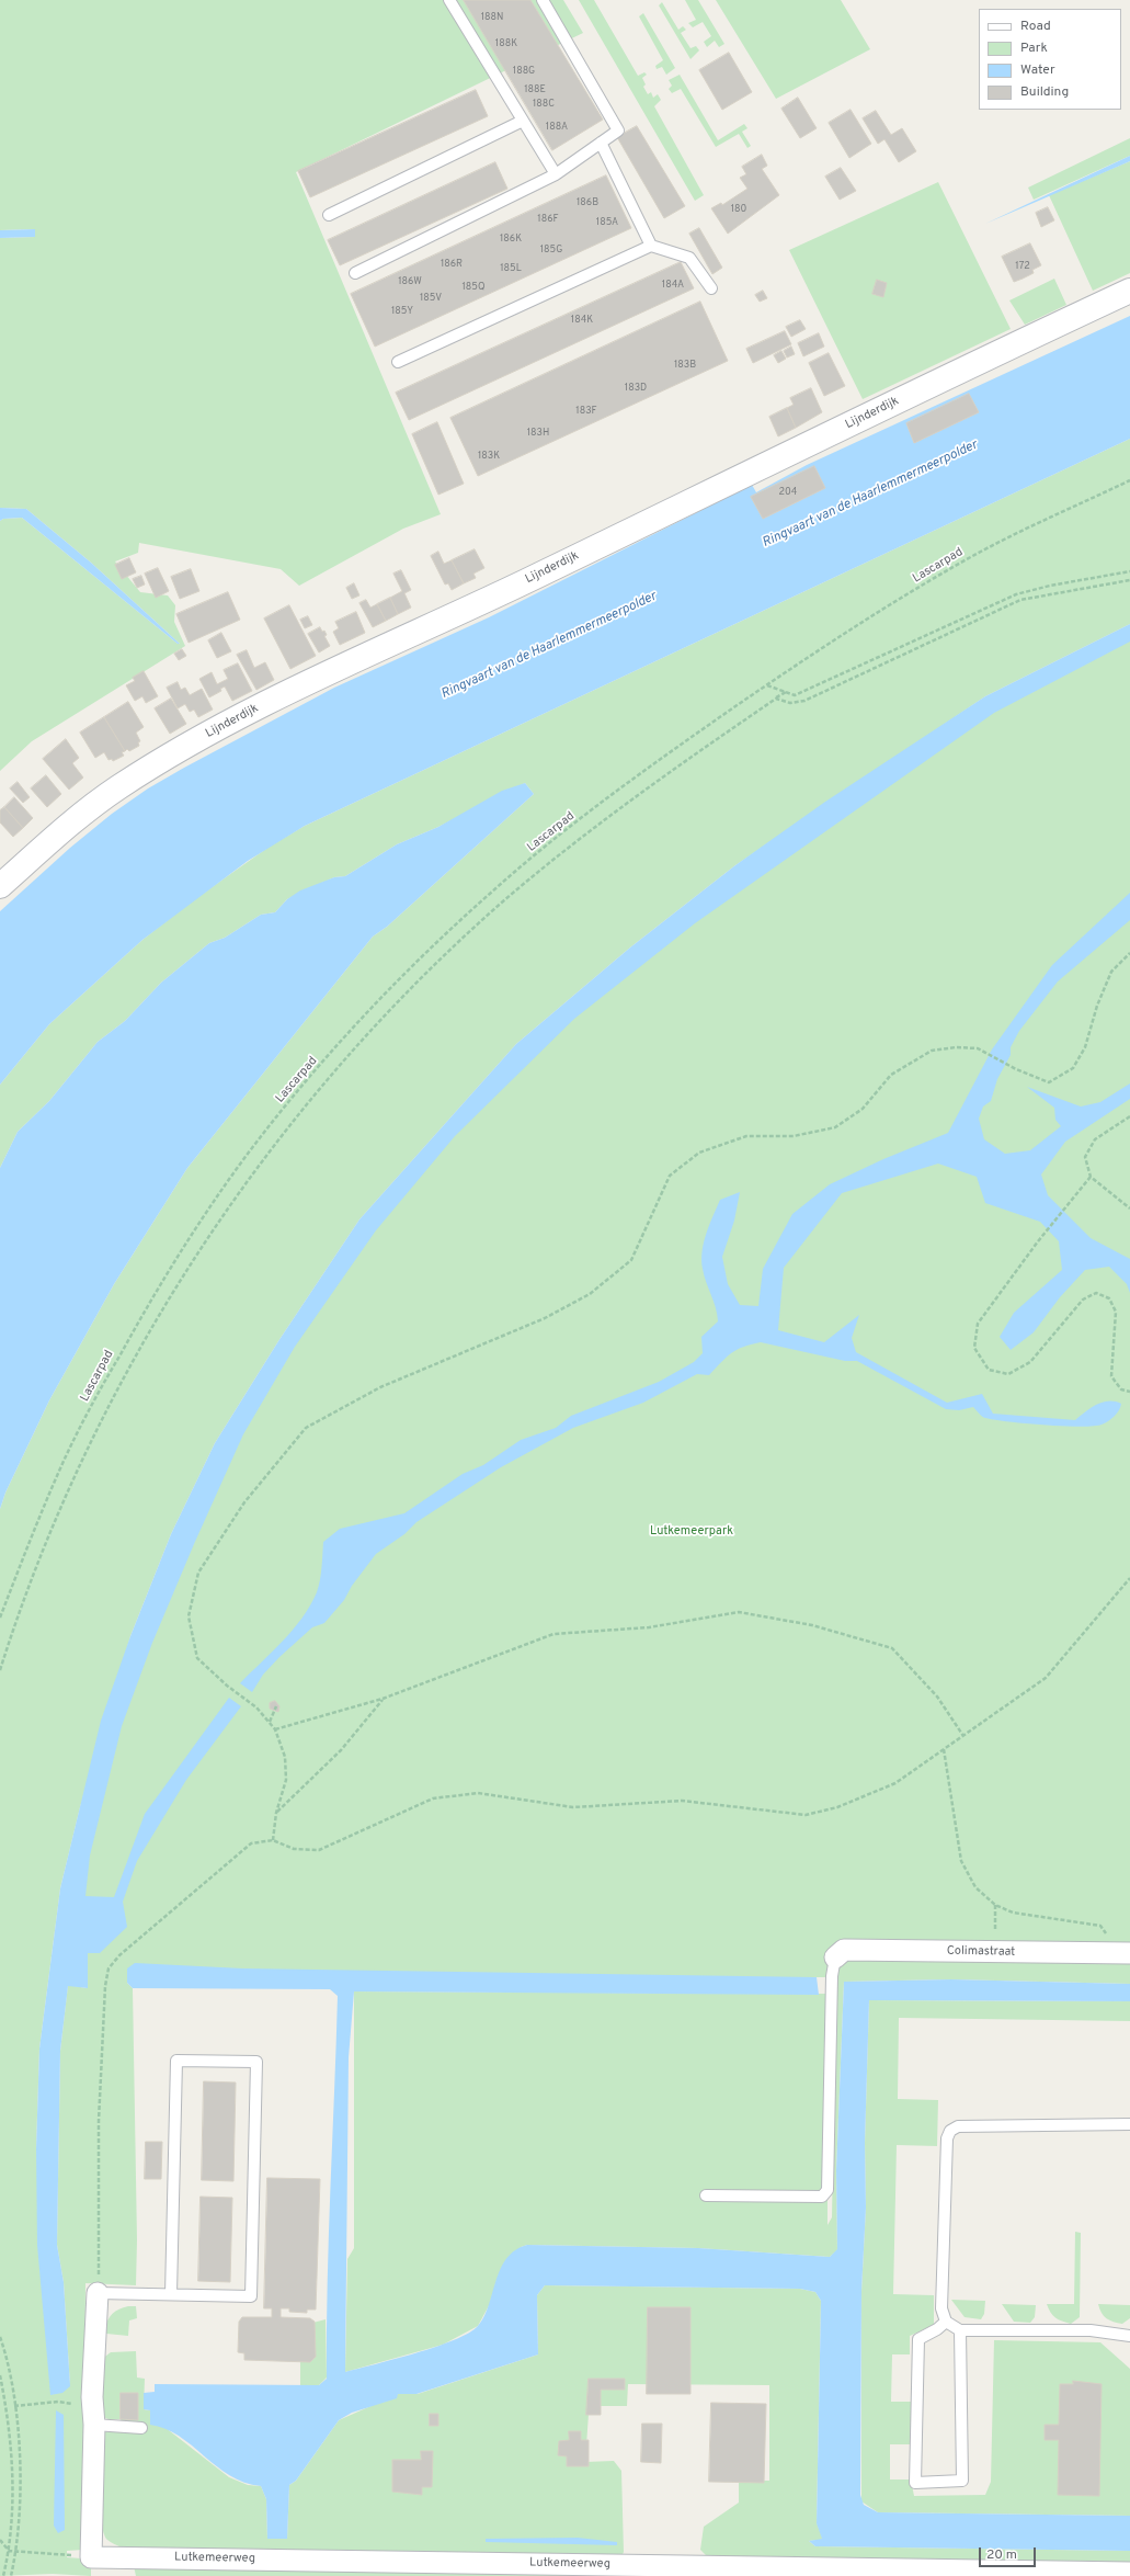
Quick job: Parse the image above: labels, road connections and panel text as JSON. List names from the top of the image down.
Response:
{
  "streets": {
    "street": ["Lijnderdijk", "Colimastraat", "Lutkemeerweg"],
    "path": ["Lascarpad"]
  },
  "water": ["Ringvaart van de Haarlemmermeerpolder"],
  "parks": ["Lutkemeerpark"],
  "house_numbers": [
    "188N",
    "188K",
    "188G",
    "188E",
    "188C",
    "188A",
    "186B",
    "180",
    "186F",
    "185A",
    "186K",
    "185G",
    "186R",
    "172",
    "185L",
    "186W",
    "184A",
    "185Q",
    "185V",
    "185Y",
    "184K",
    "183B",
    "183D",
    "183F",
    "183H",
    "183K",
    "204"
  ],
  "legend": [
    "Road",
    "Park",
    "Water",
    "Building"
  ],
  "scale_bar": "20 m"
}
